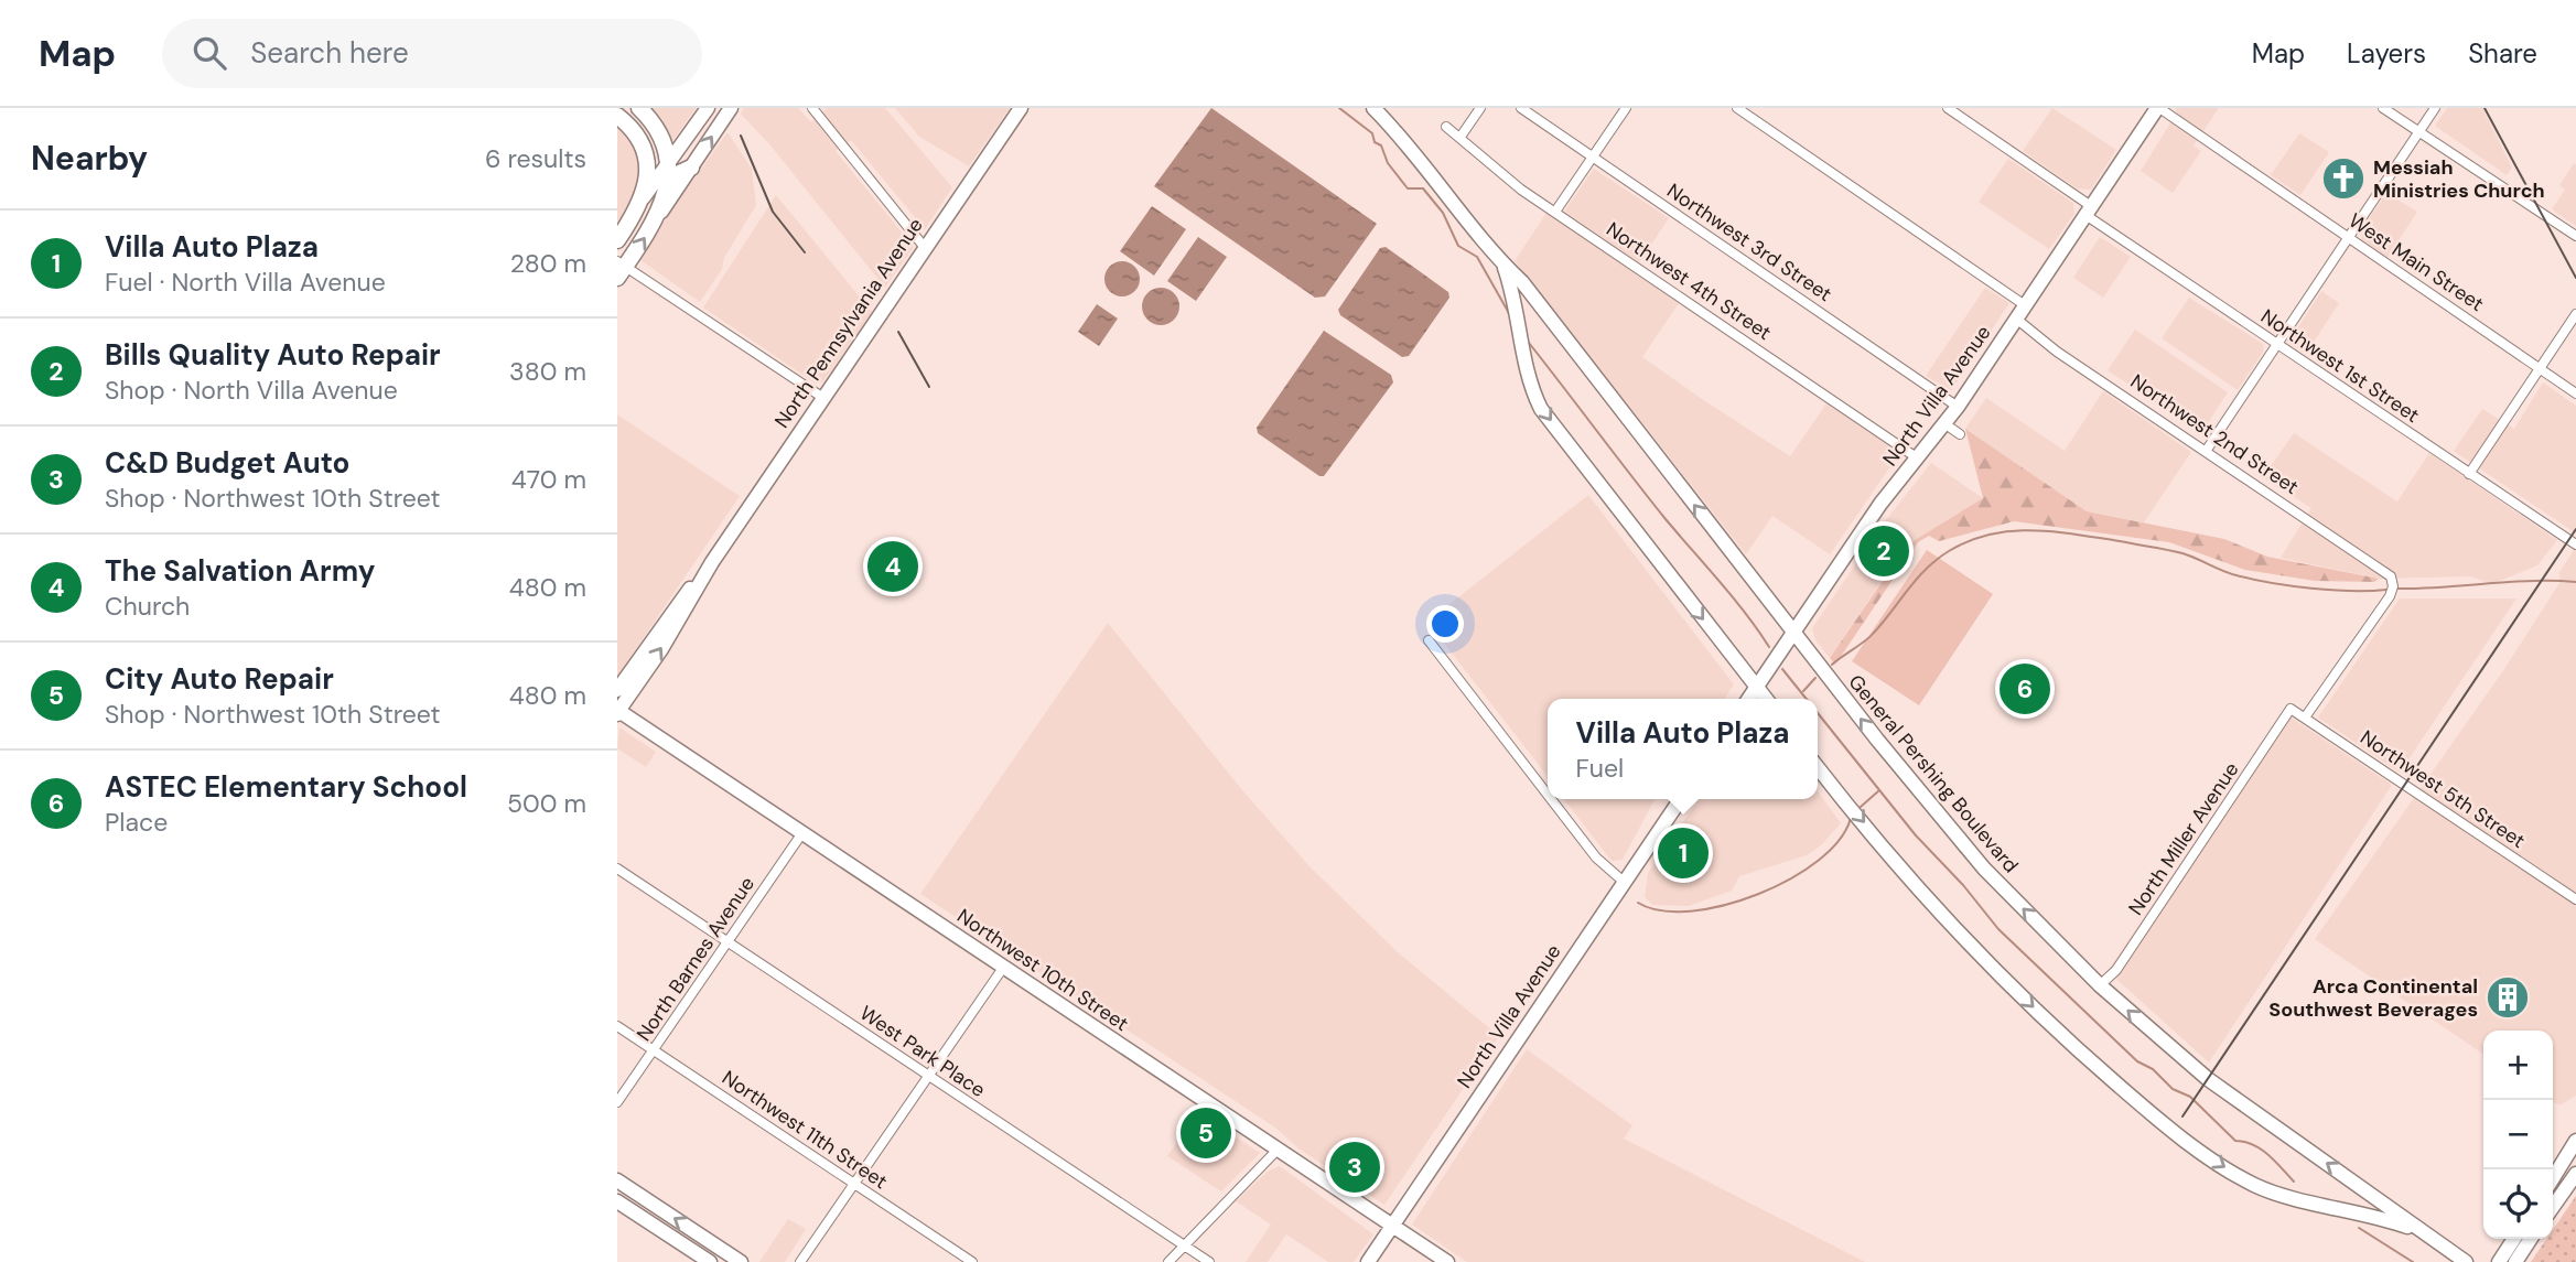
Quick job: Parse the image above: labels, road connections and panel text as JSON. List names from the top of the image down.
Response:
{
  "streets": {
    "main road": [
      "North Pennsylvania Avenue",
      "North Villa Avenue",
      "General Pershing Boulevard",
      "Northwest 10th Street"
    ],
    "street": [
      "Northwest 3rd Street",
      "West Main Street",
      "Northwest 4th Street",
      "Northwest 1st Street",
      "Northwest 2nd Street",
      "Northwest 5th Street",
      "North Miller Avenue",
      "North Barnes Avenue",
      "West Park Place",
      "Northwest 11th Street"
    ]
  },
  "crossings": [
    ["Northwest 3rd Street", "North Villa Avenue"],
    ["West Main Street", "North Villa Avenue"],
    ["Northwest 4th Street", "North Villa Avenue"],
    ["North Pennsylvania Avenue", "Northwest 10th Street"],
    ["Northwest 1st Street", "North Villa Avenue"],
    ["North Villa Avenue", "Northwest 2nd Street"],
    ["North Villa Avenue", "General Pershing Boulevard"],
    ["North Villa Avenue", "Northwest 10th Street"],
    ["Northwest 2nd Street", "Northwest 5th Street"],
    ["General Pershing Boulevard", "North Miller Avenue"],
    ["Northwest 5th Street", "North Miller Avenue"],
    ["North Barnes Avenue", "Northwest 10th Street"],
    ["North Barnes Avenue", "West Park Place"],
    ["North Barnes Avenue", "Northwest 11th Street"]
  ],
  "places": {
    "church": ["Messiah Ministries Church"],
    "building": ["Arca Continental Southwest Beverages"]
  },
  "page": {
    "header": "Map",
    "search": "Search here",
    "nav": ["Map", "Layers", "Share"],
    "heading": ["Nearby", "6 results"],
    "list": [
      {
        "mark": "1",
        "name": "Villa Auto Plaza",
        "note": "Fuel · North Villa Avenue",
        "value": "280 m"
      },
      {
        "mark": "2",
        "name": "Bills Quality Auto Repair",
        "note": "Shop · North Villa Avenue",
        "value": "380 m"
      },
      {
        "mark": "3",
        "name": "C&D Budget Auto",
        "note": "Shop · Northwest 10th Street",
        "value": "470 m"
      },
      {
        "mark": "4",
        "name": "The Salvation Army",
        "note": "Church",
        "value": "480 m"
      },
      {
        "mark": "5",
        "name": "City Auto Repair",
        "note": "Shop · Northwest 10th Street",
        "value": "480 m"
      },
      {
        "mark": "6",
        "name": "ASTEC Elementary School",
        "note": "Place",
        "value": "500 m"
      }
    ],
    "pins": [
      "2",
      "4",
      "6",
      "1",
      "5",
      "3"
    ],
    "popup": ["Villa Auto Plaza", "Fuel"],
    "map_buttons": ["+", "−"]
  }
}
